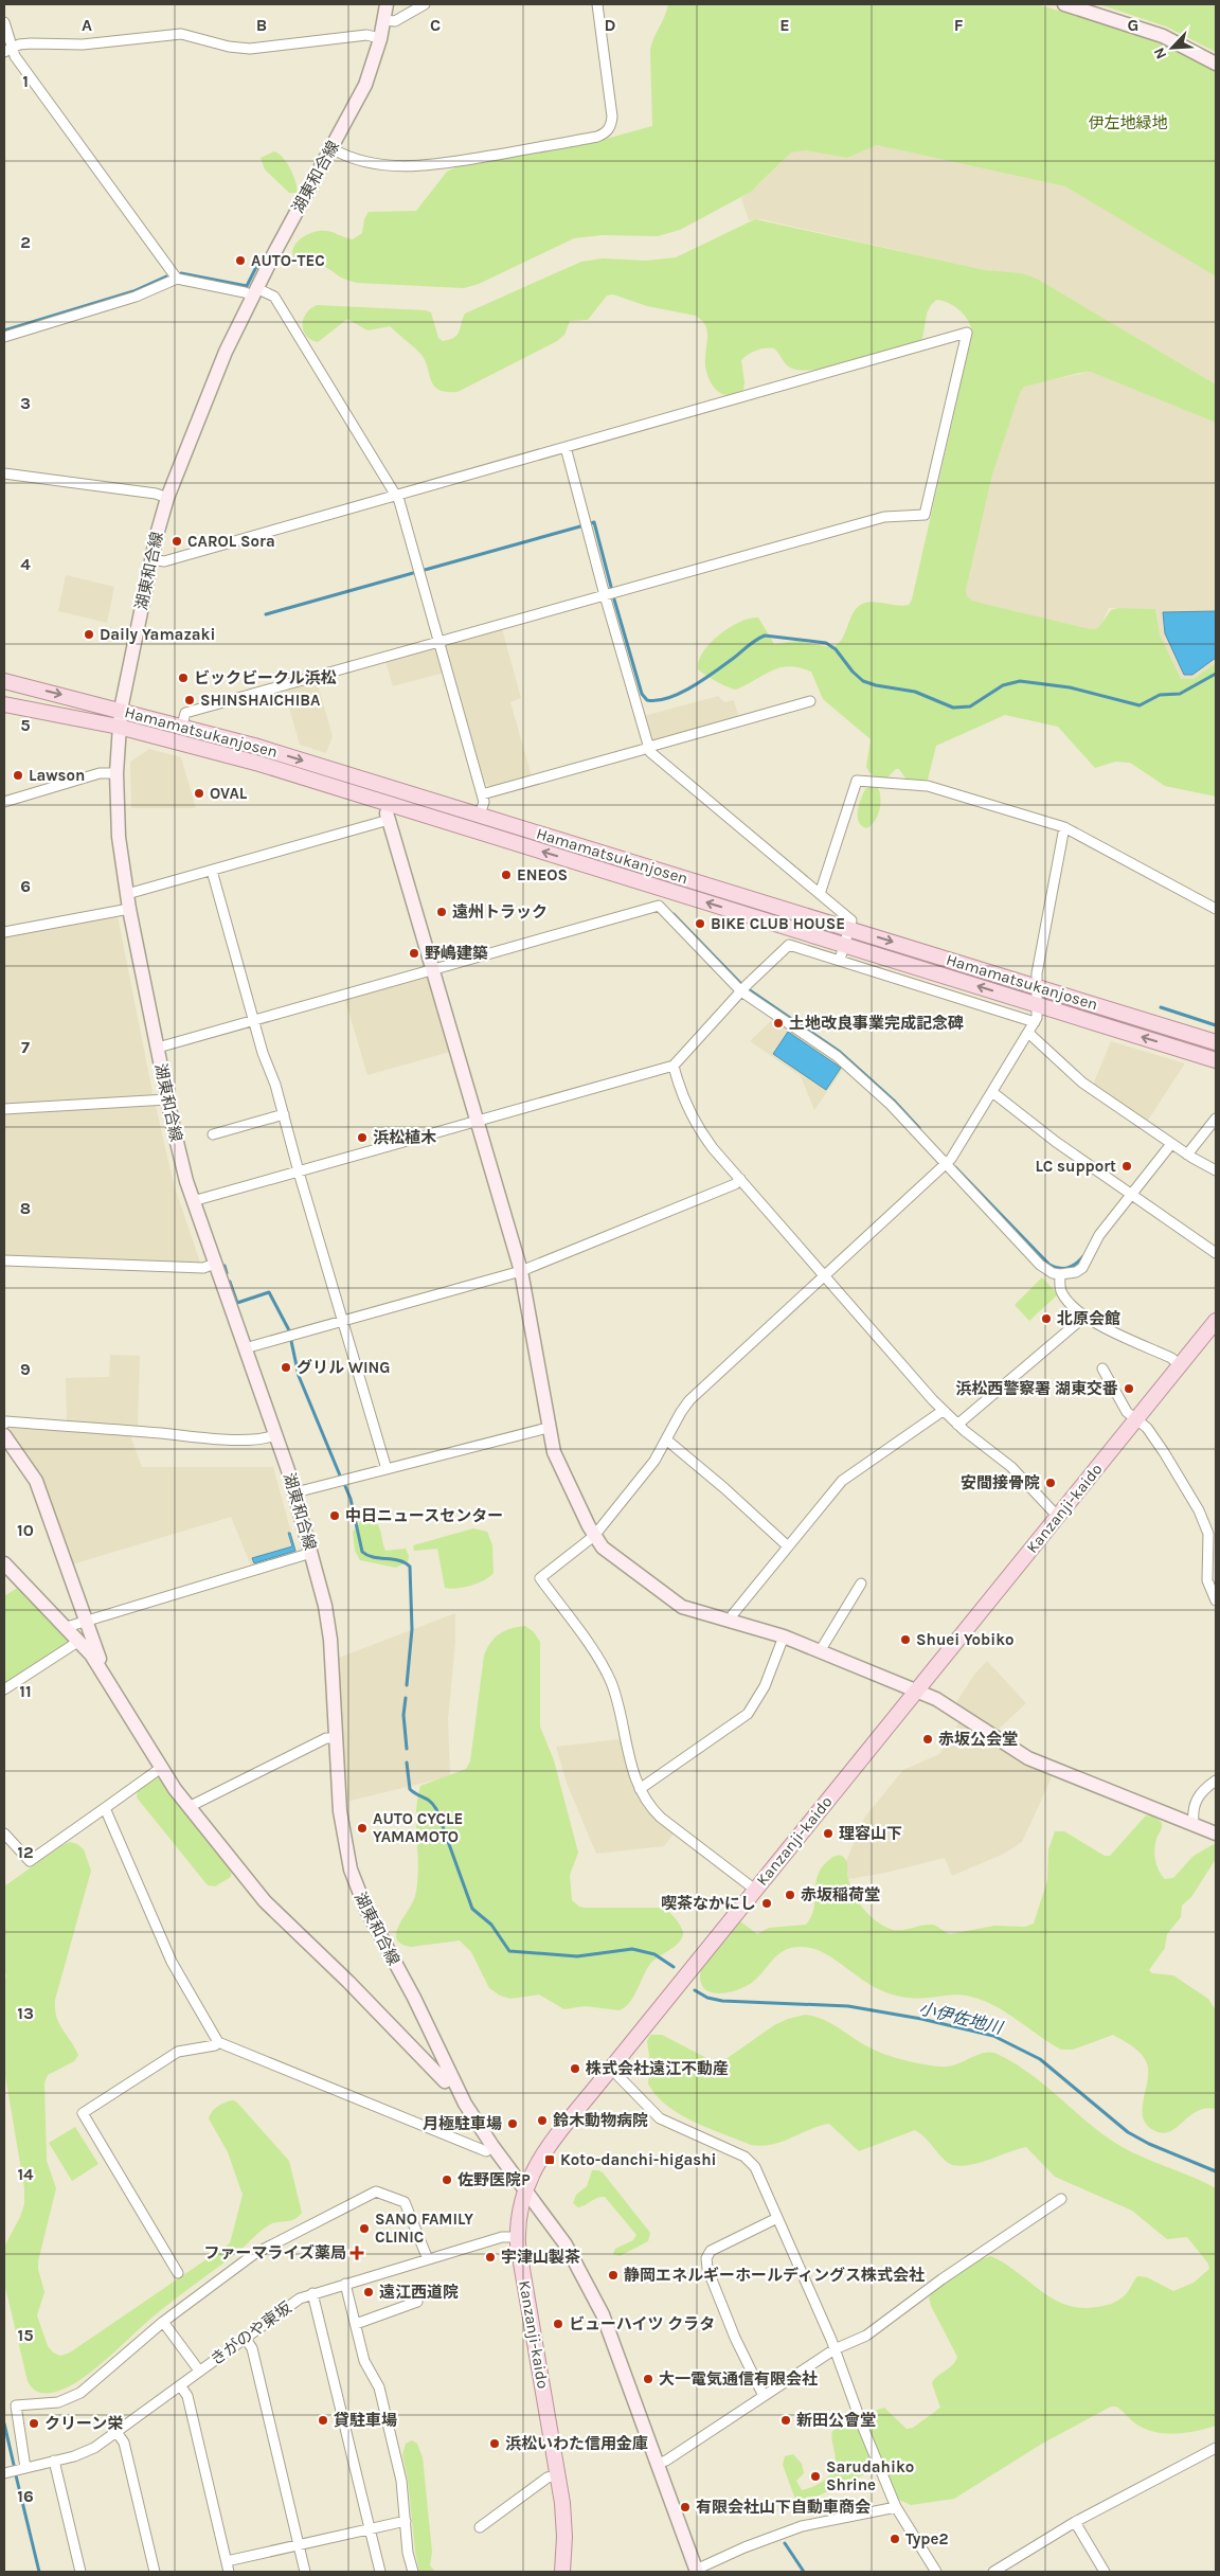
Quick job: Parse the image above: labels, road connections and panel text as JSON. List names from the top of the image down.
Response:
{
  "streets": {
    "main road": ["Hamamatsukanjosen", "Kanzanji-kaido"],
    "street": ["湖東和合線", "きがのや東坂"]
  },
  "crossings": [
    ["湖東和合線", "Hamamatsukanjosen"],
    ["湖東和合線", "Kanzanji-kaido"],
    ["Kanzanji-kaido", "きがのや東坂"]
  ],
  "water": ["小伊佐地川"],
  "parks": ["伊左地緑地"],
  "places": {
    "other": [
      "AUTO-TEC",
      "CAROL Sora",
      "Daily Yamazaki",
      "ビックビークル浜松",
      "SHINSHAICHIBA",
      "Lawson",
      "OVAL",
      "ENEOS",
      "遠州トラック",
      "BIKE CLUB HOUSE",
      "野嶋建築",
      "土地改良事業完成記念碑",
      "浜松植木",
      "LC support",
      "北原会館",
      "グリル WING",
      "浜松西警察署 湖東交番",
      "安間接骨院",
      "中日ニュースセンター",
      "Shuei Yobiko",
      "赤坂公会堂",
      "AUTO CYCLE YAMAMOTO",
      "理容山下",
      "赤坂稲荷堂",
      "喫茶なかにし",
      "株式会社遠江不動産",
      "鈴木動物病院",
      "月極駐車場",
      "佐野医院P",
      "SANO FAMILY CLINIC",
      "宇津山製茶",
      "静岡エネルギーホールディングス株式会社",
      "遠江西道院",
      "ビューハイツ クラタ",
      "大一電気通信有限会社",
      "貸駐車場",
      "新田公會堂",
      "クリーン栄",
      "浜松いわた信用金庫",
      "Sarudahiko Shrine",
      "有限会社山下自動車商会",
      "Type2"
    ],
    "transit": ["Koto-danchi-higashi"],
    "health": ["ファーマライズ薬局"]
  },
  "north": "bottom left",
  "grid": {
    "columns": [
      "A",
      "B",
      "C",
      "D",
      "E",
      "F",
      "G"
    ],
    "rows": [
      "1",
      "2",
      "3",
      "4",
      "5",
      "6",
      "7",
      "8",
      "9",
      "10",
      "11",
      "12",
      "13",
      "14",
      "15",
      "16"
    ]
  }
}
